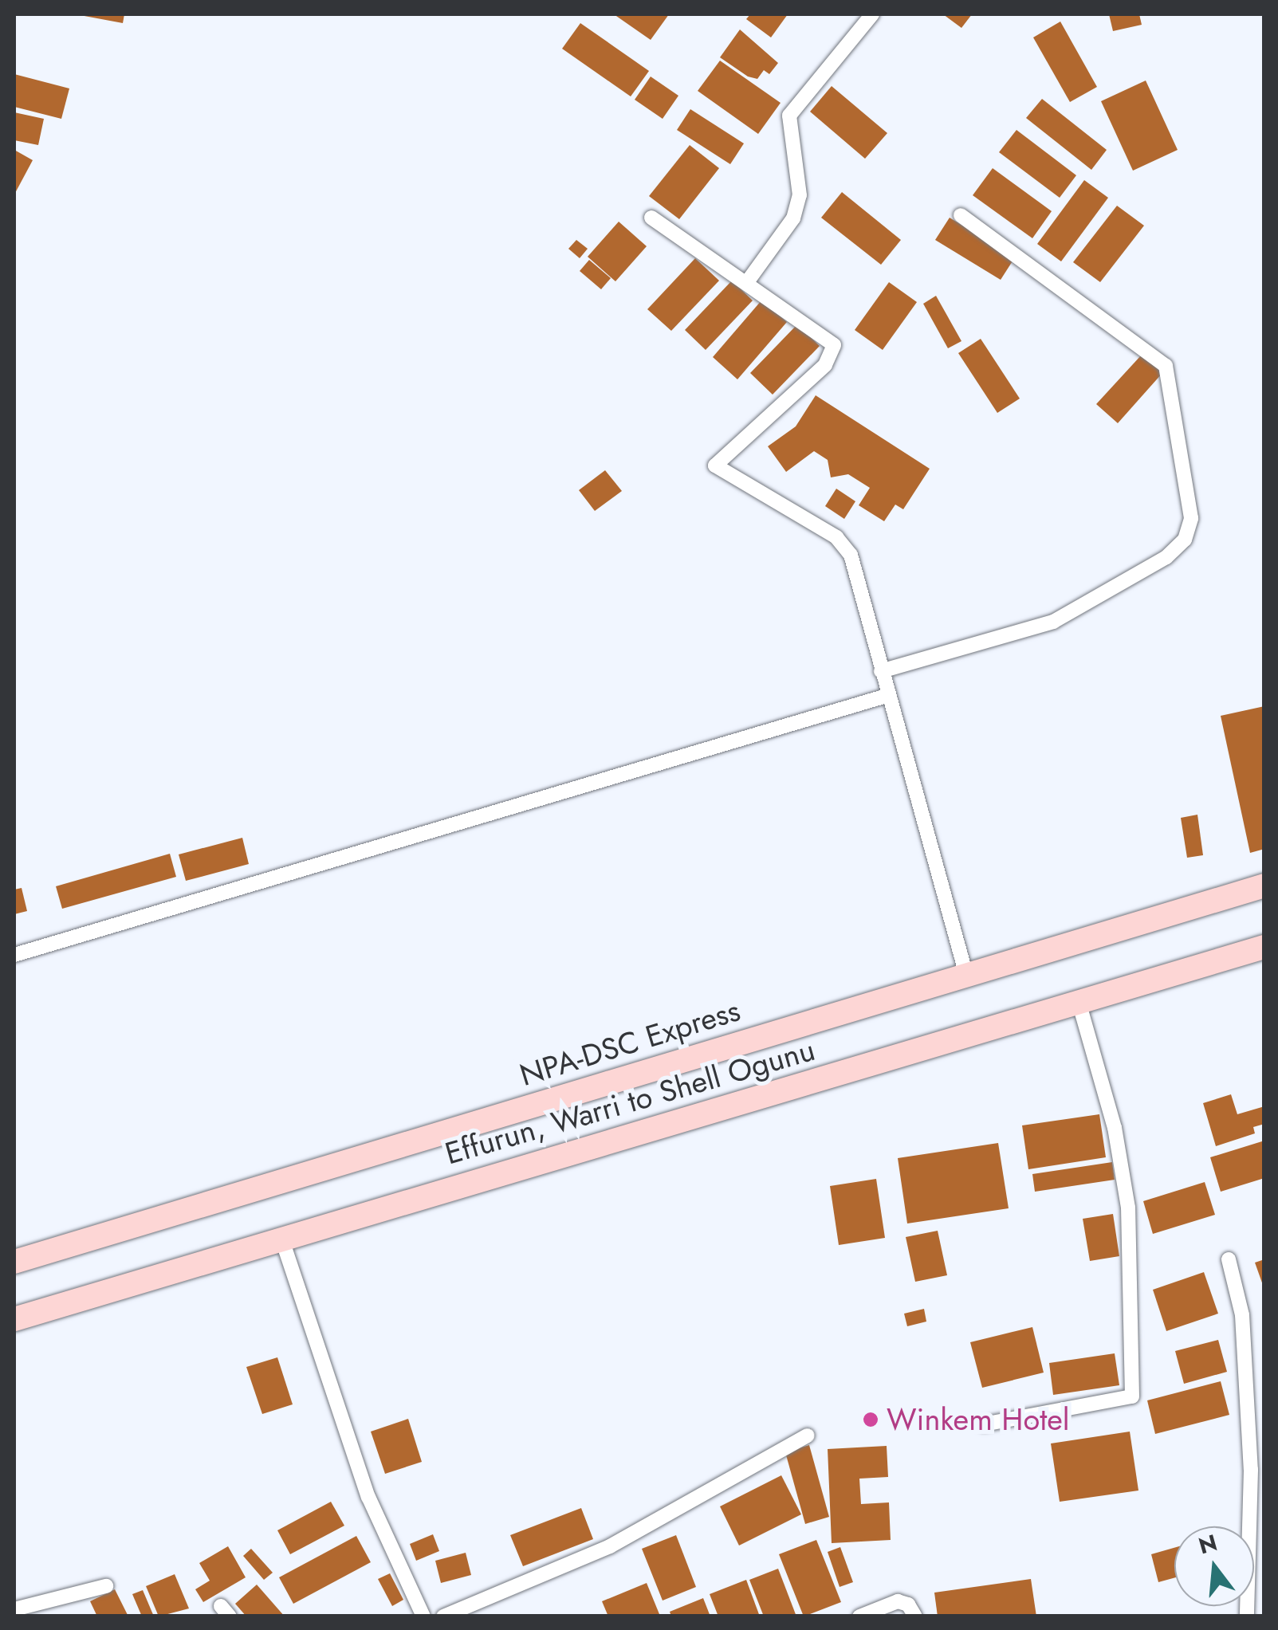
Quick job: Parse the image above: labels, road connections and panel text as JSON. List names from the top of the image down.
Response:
{
  "streets": {
    "main road": ["NPA-DSC Express", "Effurun, Warri to Shell Ogunu"]
  },
  "places": ["Winkem Hotel"],
  "north": "top"
}
